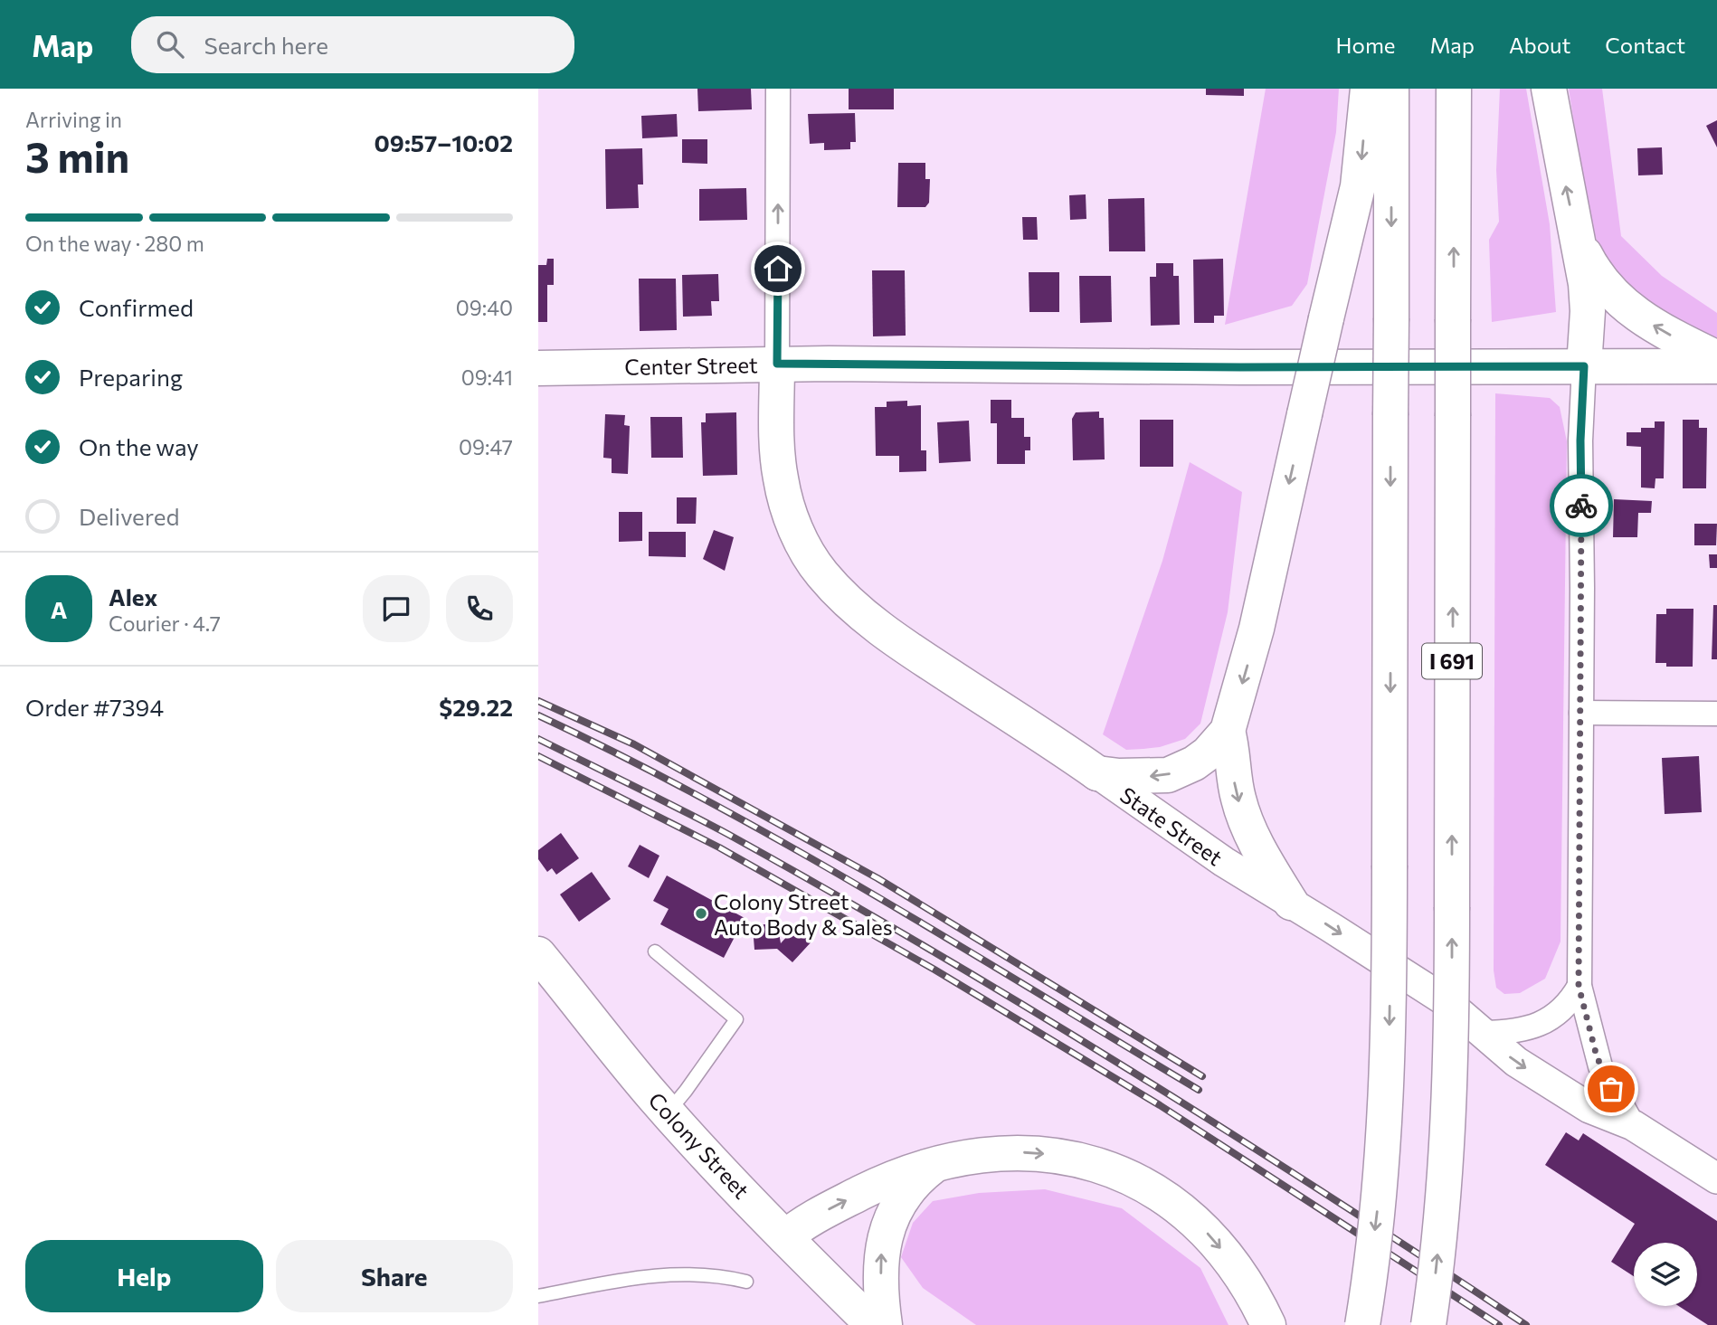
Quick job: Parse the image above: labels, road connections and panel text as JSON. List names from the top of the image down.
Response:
{
  "streets": {
    "main road": [
      "Center Street",
      "I 691",
      "State Street",
      "Colony Street"
    ]
  },
  "crossings": [
    ["Center Street", "State Street"]
  ],
  "places": ["Colony Street Auto Body & Sales"],
  "page": {
    "header": "Map",
    "search": "Search here",
    "nav": [
      "Home",
      "Map",
      "About",
      "Contact"
    ],
    "heading": ["3 min", "Arriving in", "09:57–10:02"],
    "panel": [
      "Alex",
      "Courier · 4.7",
      "Order #7394",
      "$29.22"
    ],
    "bar": "On the way · 280 m",
    "list": [
      ["Confirmed", "09:40"],
      ["Preparing", "09:41"],
      ["On the way", "09:47"],
      "Delivered"
    ],
    "round": "A",
    "buttons": ["Help", "Share"]
  }
}
